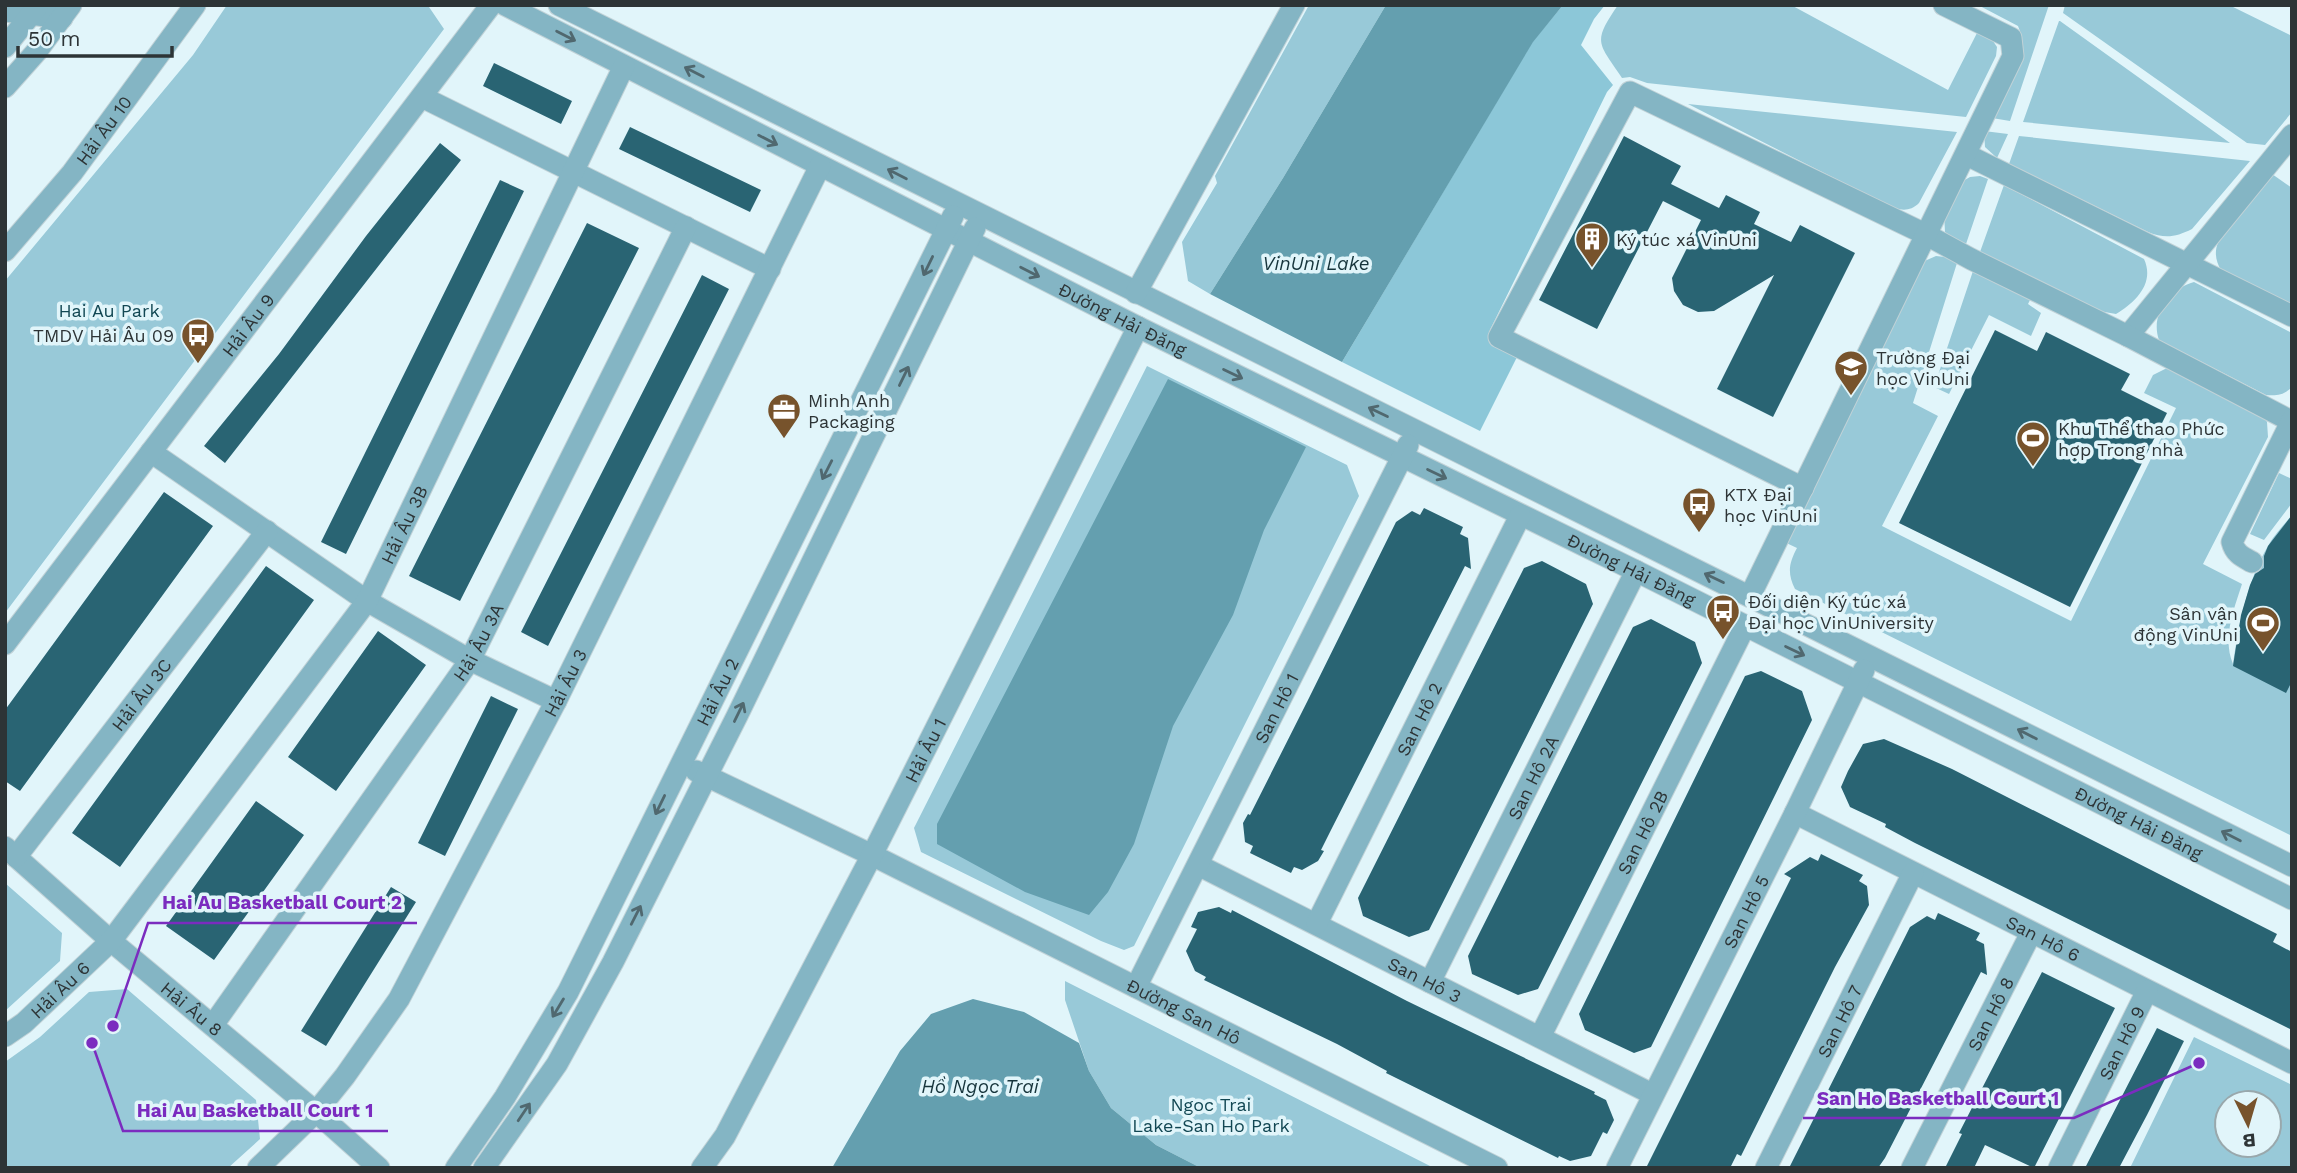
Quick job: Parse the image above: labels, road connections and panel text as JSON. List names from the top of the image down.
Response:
{
  "streets": {
    "street": [
      "Hải Âu 10",
      "Đường Hải Đăng",
      "Hải Âu 9",
      "Hải Âu 3B",
      "Hải Âu 3A",
      "Hải Âu 3",
      "Hải Âu 2",
      "Hải Âu 3C",
      "San Hô 1",
      "San Hô 2",
      "Hải Âu 1",
      "San Hô 2A",
      "San Hô 2B",
      "San Hô 5",
      "San Hô 6",
      "San Hô 3",
      "Hải Âu 6",
      "Hải Âu 8",
      "Đường San Hô",
      "San Hô 8",
      "San Hô 7",
      "San Hô 9"
    ]
  },
  "crossings": [
    ["Đường Hải Đăng", "Hải Âu 3B"],
    ["Đường Hải Đăng", "Hải Âu 3"],
    ["Đường Hải Đăng", "Hải Âu 2"],
    ["Đường Hải Đăng", "San Hô 1"],
    ["Đường Hải Đăng", "San Hô 2"],
    ["Đường Hải Đăng", "Hải Âu 1"],
    ["Đường Hải Đăng", "San Hô 2A"],
    ["Đường Hải Đăng", "San Hô 2B"],
    ["Đường Hải Đăng", "San Hô 5"],
    ["Hải Âu 3B", "Hải Âu 6"],
    ["Hải Âu 3B", "Hải Âu 8"],
    ["Hải Âu 3A", "Hải Âu 8"],
    ["Hải Âu 3", "Hải Âu 8"],
    ["Hải Âu 2", "Đường San Hô"],
    ["Hải Âu 3C", "Hải Âu 8"],
    ["San Hô 1", "San Hô 3"],
    ["San Hô 1", "Đường San Hô"],
    ["San Hô 2", "San Hô 3"],
    ["Hải Âu 1", "Đường San Hô"],
    ["San Hô 2A", "San Hô 3"],
    ["San Hô 2B", "San Hô 3"],
    ["San Hô 5", "San Hô 6"],
    ["San Hô 5", "San Hô 3"],
    ["San Hô 6", "San Hô 8"],
    ["San Hô 6", "San Hô 7"],
    ["San Hô 6", "San Hô 9"],
    ["Hải Âu 6", "Hải Âu 8"]
  ],
  "water": ["VinUni Lake", "Hồ Ngọc Trai"],
  "parks": ["Hai Au Park", "Ngoc Trai Lake-San Ho Park"],
  "places": {
    "building": ["Ký túc xá VinUni"],
    "bus stop": ["TMDV Hải Âu 09", "KTX Đại học VinUni", "Đối diện Ký túc xá Đại học VinUniversity"],
    "school or university": ["Trường Đại học VinUni"],
    "office": ["Minh Anh Packaging"],
    "sports": ["Khu Thể thao Phức hợp Trong nhà", "Sân vận động VinUni"],
    "other": ["Hai Au Basketball Court 2", "Hai Au Basketball Court 1", "San Ho Basketball Court 1"]
  },
  "scale_bar": "50 m",
  "north": "bottom"
}
